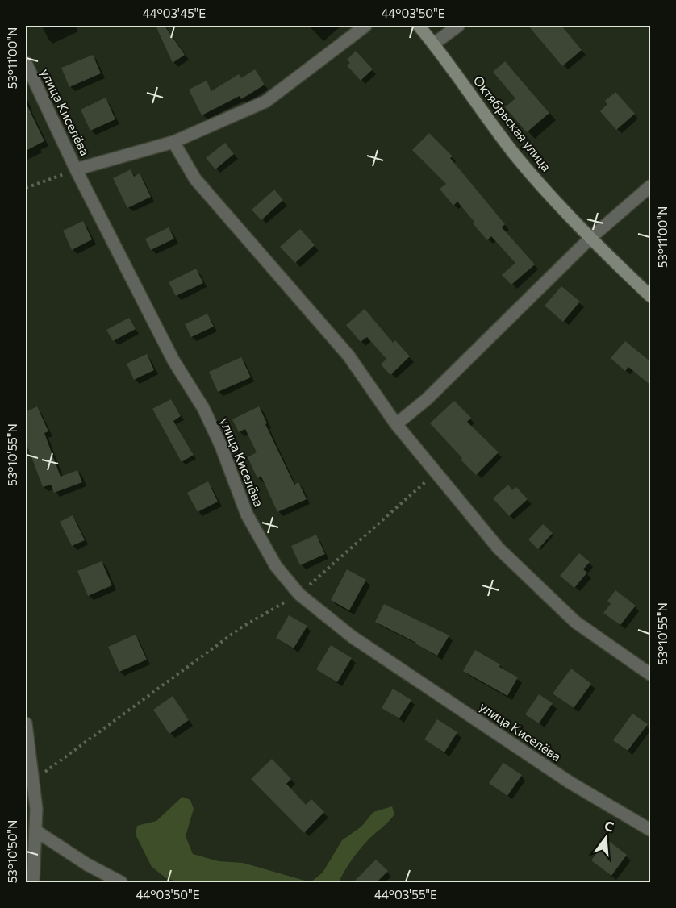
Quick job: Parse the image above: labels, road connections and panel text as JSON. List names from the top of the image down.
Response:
{
  "streets": {
    "street": ["улица Киселёва", "Октябрьская улица"]
  },
  "north": "top",
  "coordinates": [
    "44°03'45\"E",
    "44°03'50\"E",
    "53°11'00\"N",
    "53°10'55\"N",
    "53°10'50\"N",
    "44°03'55\"E"
  ]
}
